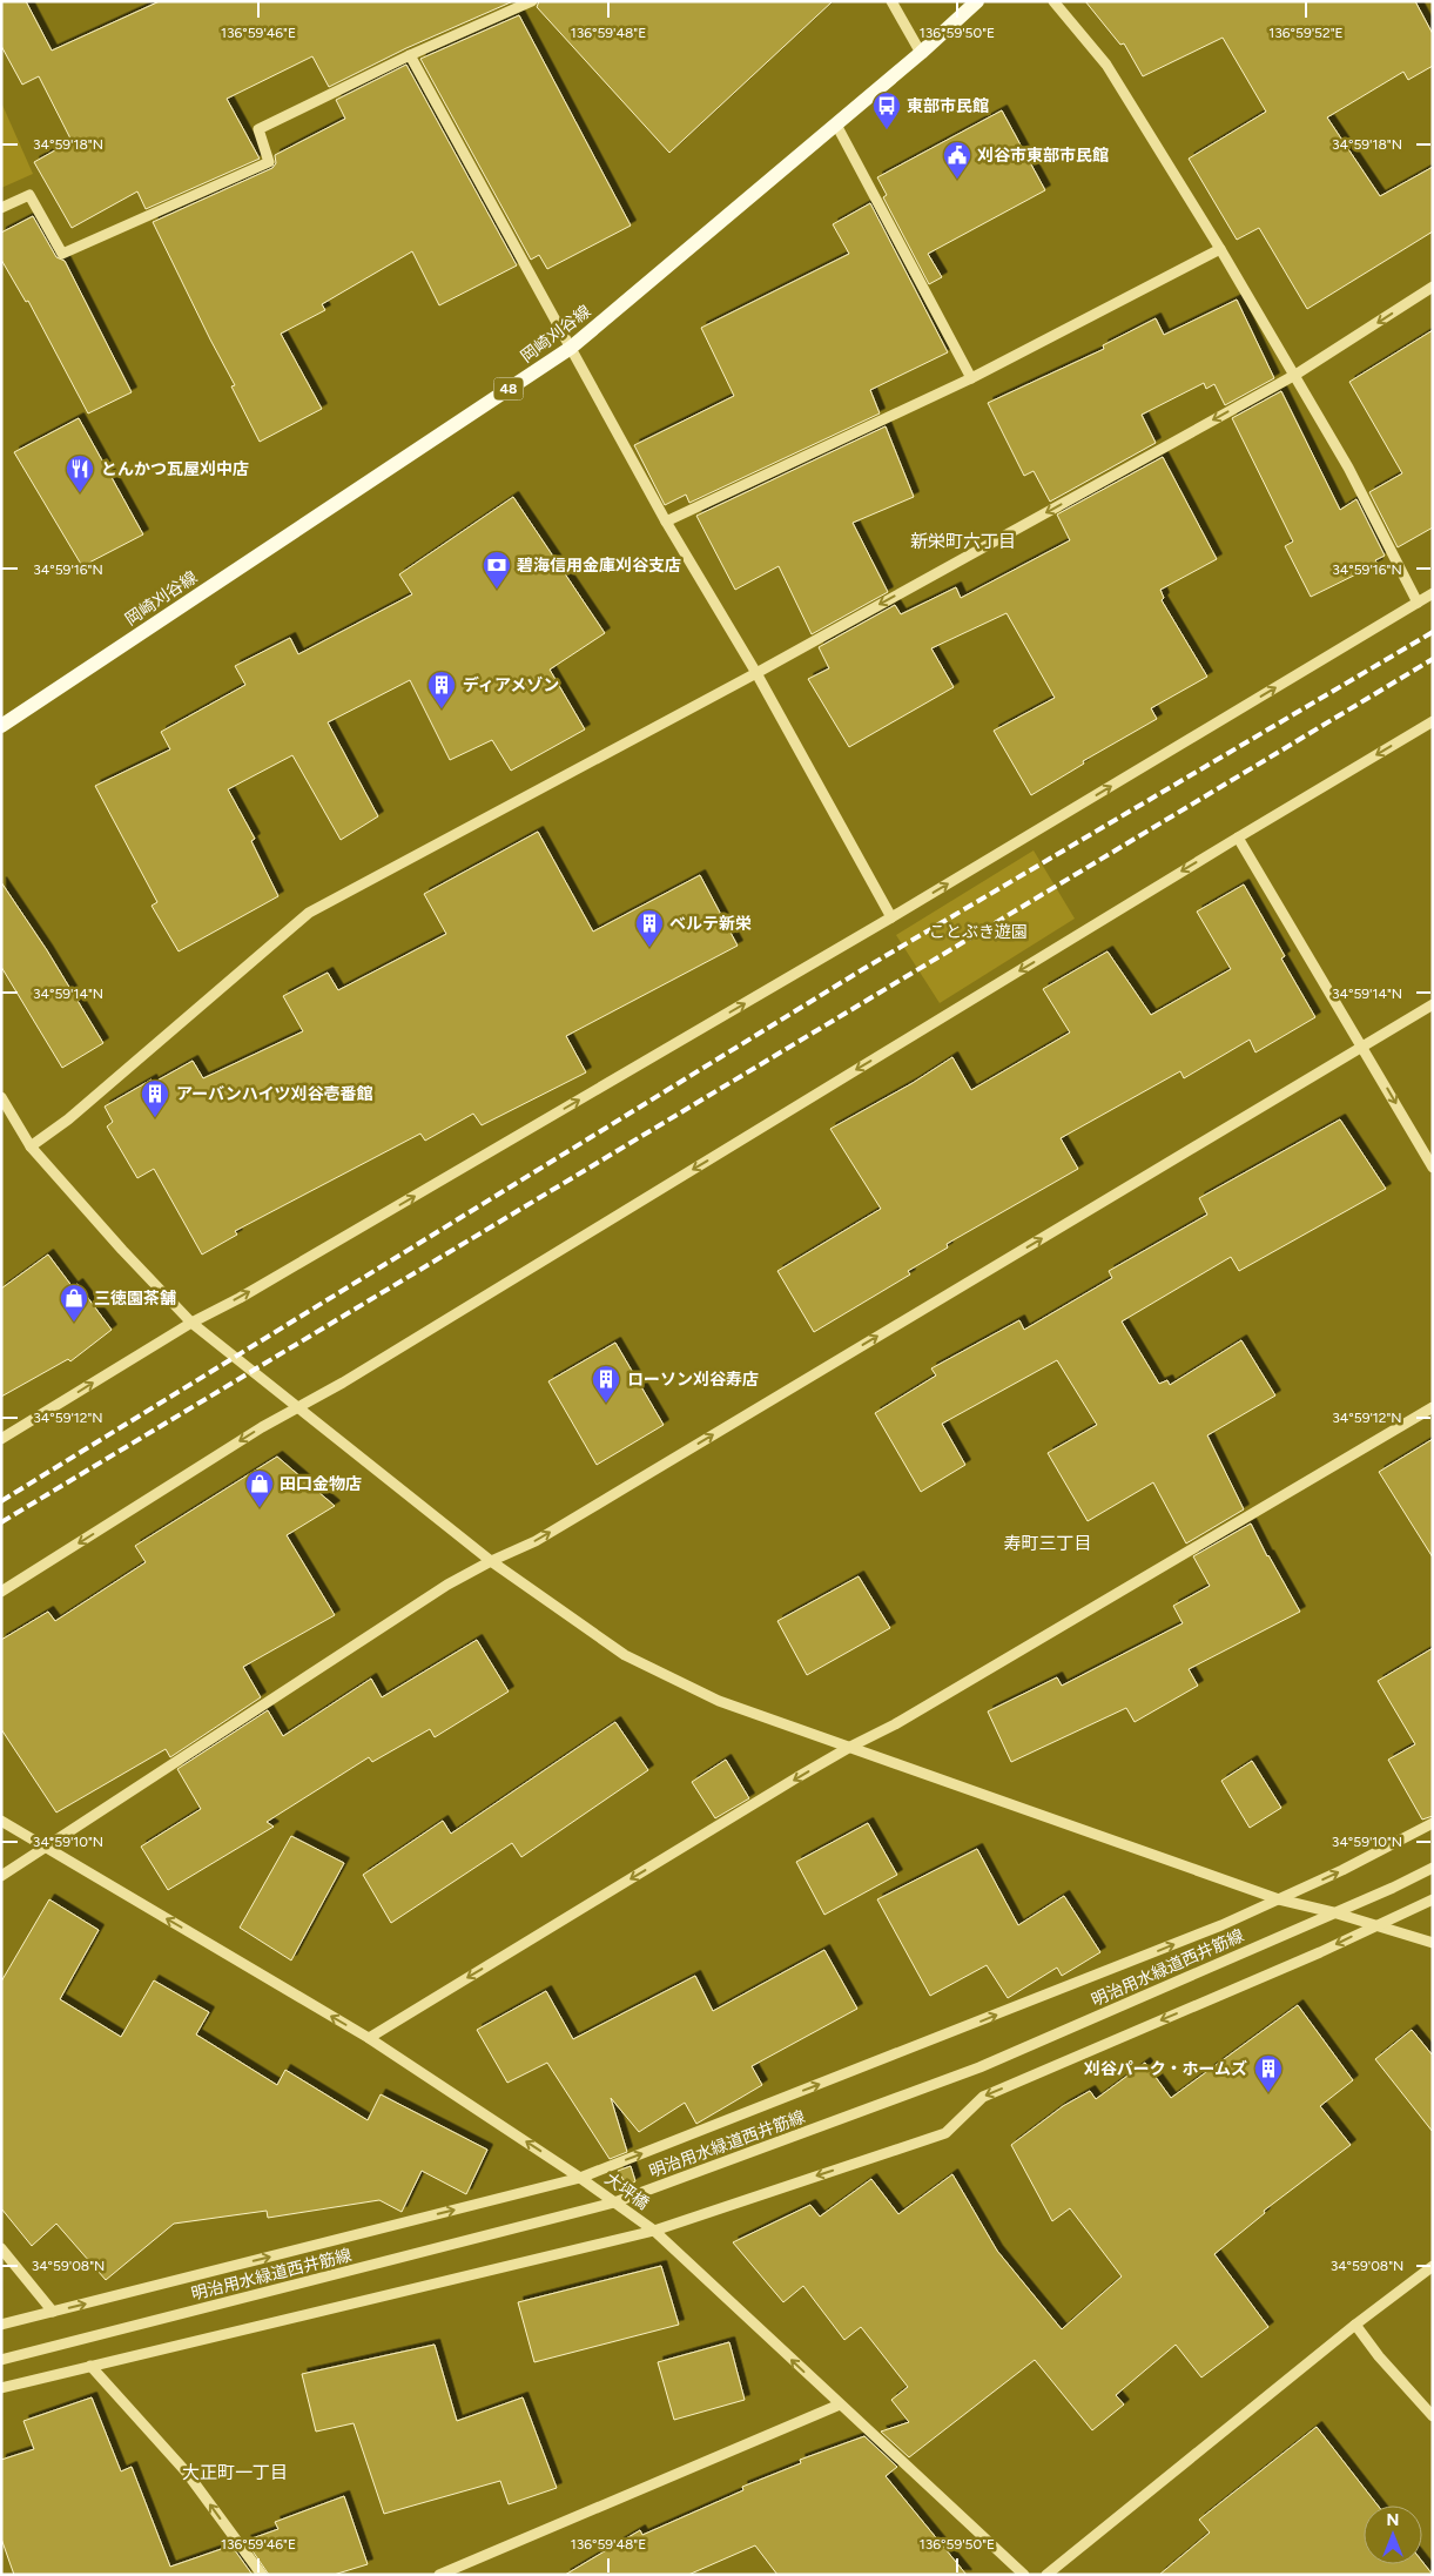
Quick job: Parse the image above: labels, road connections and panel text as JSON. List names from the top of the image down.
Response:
{
  "streets": {
    "main road": ["岡崎刈谷線", "48"],
    "street": ["明治用水緑道西井筋線", "大坪橋"]
  },
  "crossings": [
    ["明治用水緑道西井筋線", "大坪橋"]
  ],
  "one_way": ["大坪橋"],
  "districts": ["新栄町六丁目", "寿町三丁目", "大正町一丁目"],
  "parks": ["ことぶき遊園"],
  "places": {
    "bus stop": ["東部市民館"],
    "public building": ["刈谷市東部市民館"],
    "restaurant": ["とんかつ瓦屋刈中店"],
    "bank": ["碧海信用金庫刈谷支店"],
    "building": [
      "ディアメゾン",
      "ベルテ新栄",
      "アーバンハイツ刈谷壱番館",
      "ローソン刈谷寿店",
      "刈谷パーク・ホームズ"
    ],
    "shop": ["三徳園茶舗", "田口金物店"]
  },
  "north": "top",
  "coordinates": [
    "136°59'46\"E",
    "136°59'48\"E",
    "136°59'50\"E",
    "136°59'52\"E",
    "34°59'18\"N",
    "34°59'16\"N",
    "34°59'14\"N",
    "34°59'12\"N",
    "34°59'10\"N",
    "34°59'08\"N"
  ]
}
